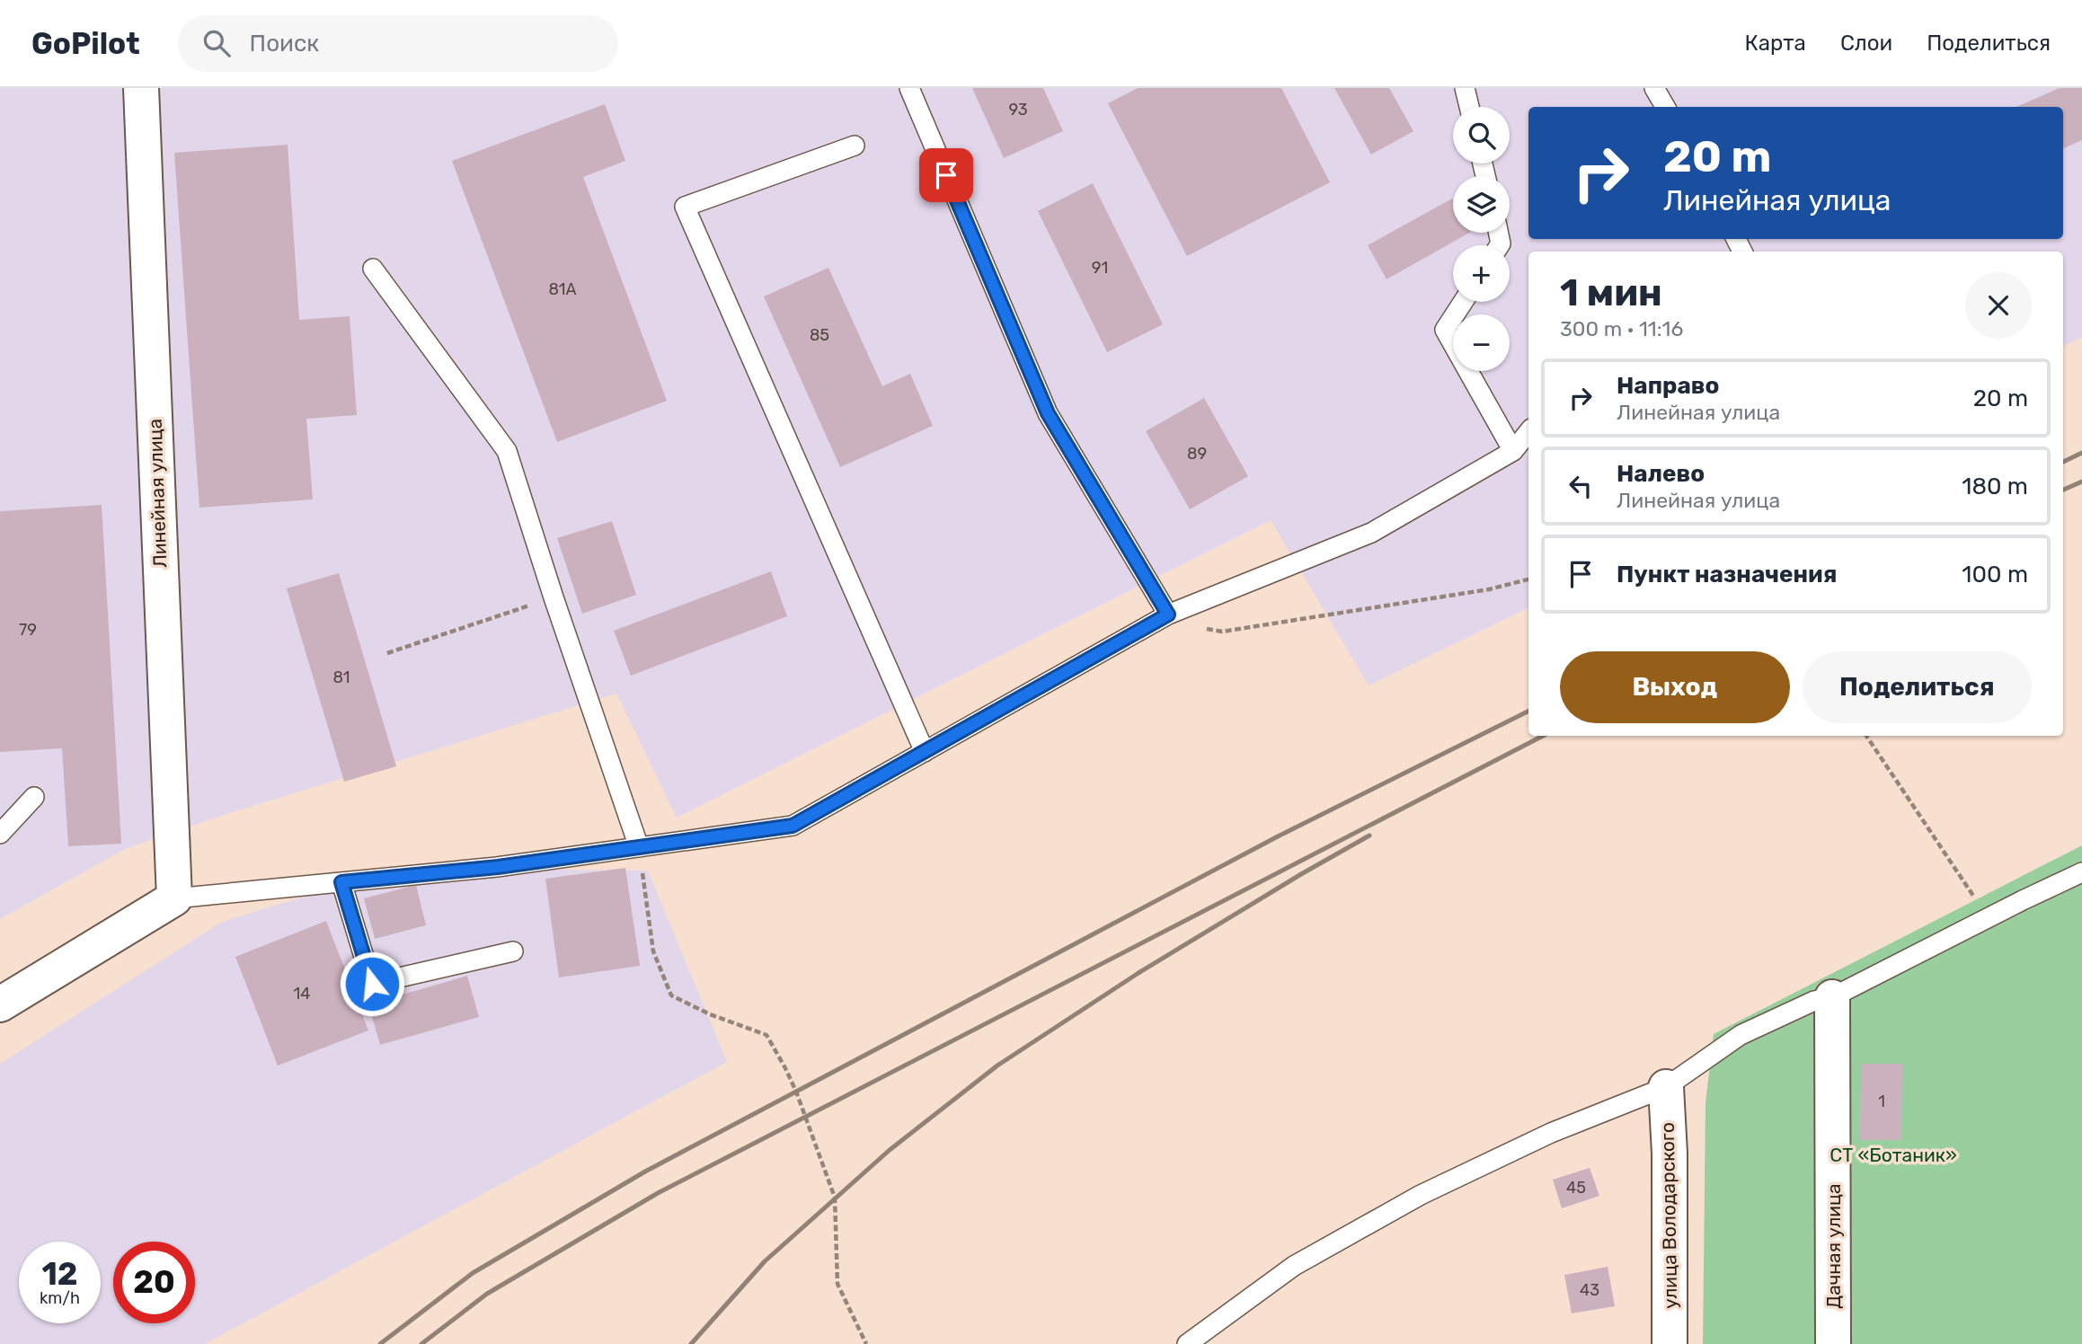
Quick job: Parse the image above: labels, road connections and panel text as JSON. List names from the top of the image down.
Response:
{
  "streets": {
    "street": ["Линейная улица", "улица Володарского", "Дачная улица"]
  },
  "parks": ["СТ «Ботаник»"],
  "house_numbers": [
    "93",
    "91",
    "81А",
    "85",
    "89",
    "79",
    "81",
    "14",
    "1",
    "45",
    "43"
  ],
  "page": {
    "header": "GoPilot",
    "search": "Поиск",
    "nav": ["Карта", "Слои", "Поделиться"],
    "map_buttons": ["+", "−"],
    "turn": ["20 m", "Линейная улица"],
    "heading": ["1 мин", "300 m · 11:16"],
    "list": [
      {
        "name": "Направо",
        "note": "Линейная улица",
        "value": "20 m"
      },
      {
        "name": "Налево",
        "note": "Линейная улица",
        "value": "180 m"
      },
      {
        "name": "Пункт назначения",
        "value": "100 m"
      }
    ],
    "buttons": ["Выход", "Поделиться"],
    "speed": "12 km/h",
    "limit": "20"
  }
}
